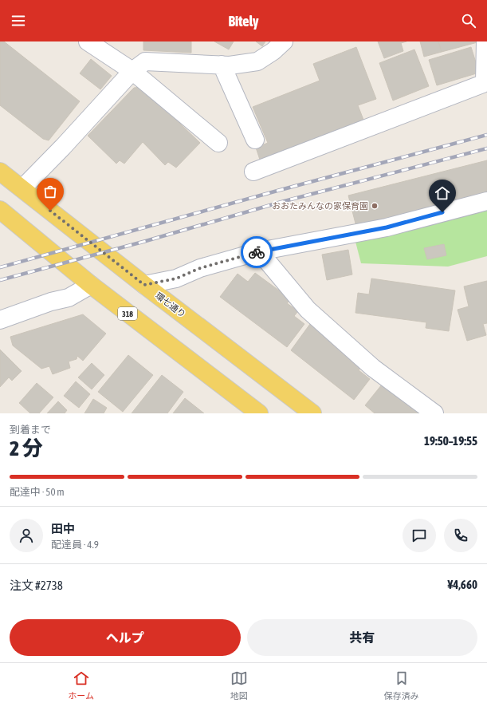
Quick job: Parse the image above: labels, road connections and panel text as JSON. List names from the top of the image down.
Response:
{
  "streets": {
    "main road": ["環七通り", "318"]
  },
  "places": ["おおたみんなの家保育園"],
  "page": {
    "header": "Bitely",
    "heading": ["2 分", "到着まで", "19:50–19:55"],
    "panel": [
      "田中",
      "配達員 · 4.9",
      "注文 #2738",
      "¥4,660"
    ],
    "bar": "配達中 · 50 m",
    "buttons": ["ヘルプ", "共有"],
    "tabs": ["ホーム", "地図", "保存済み"]
  }
}
